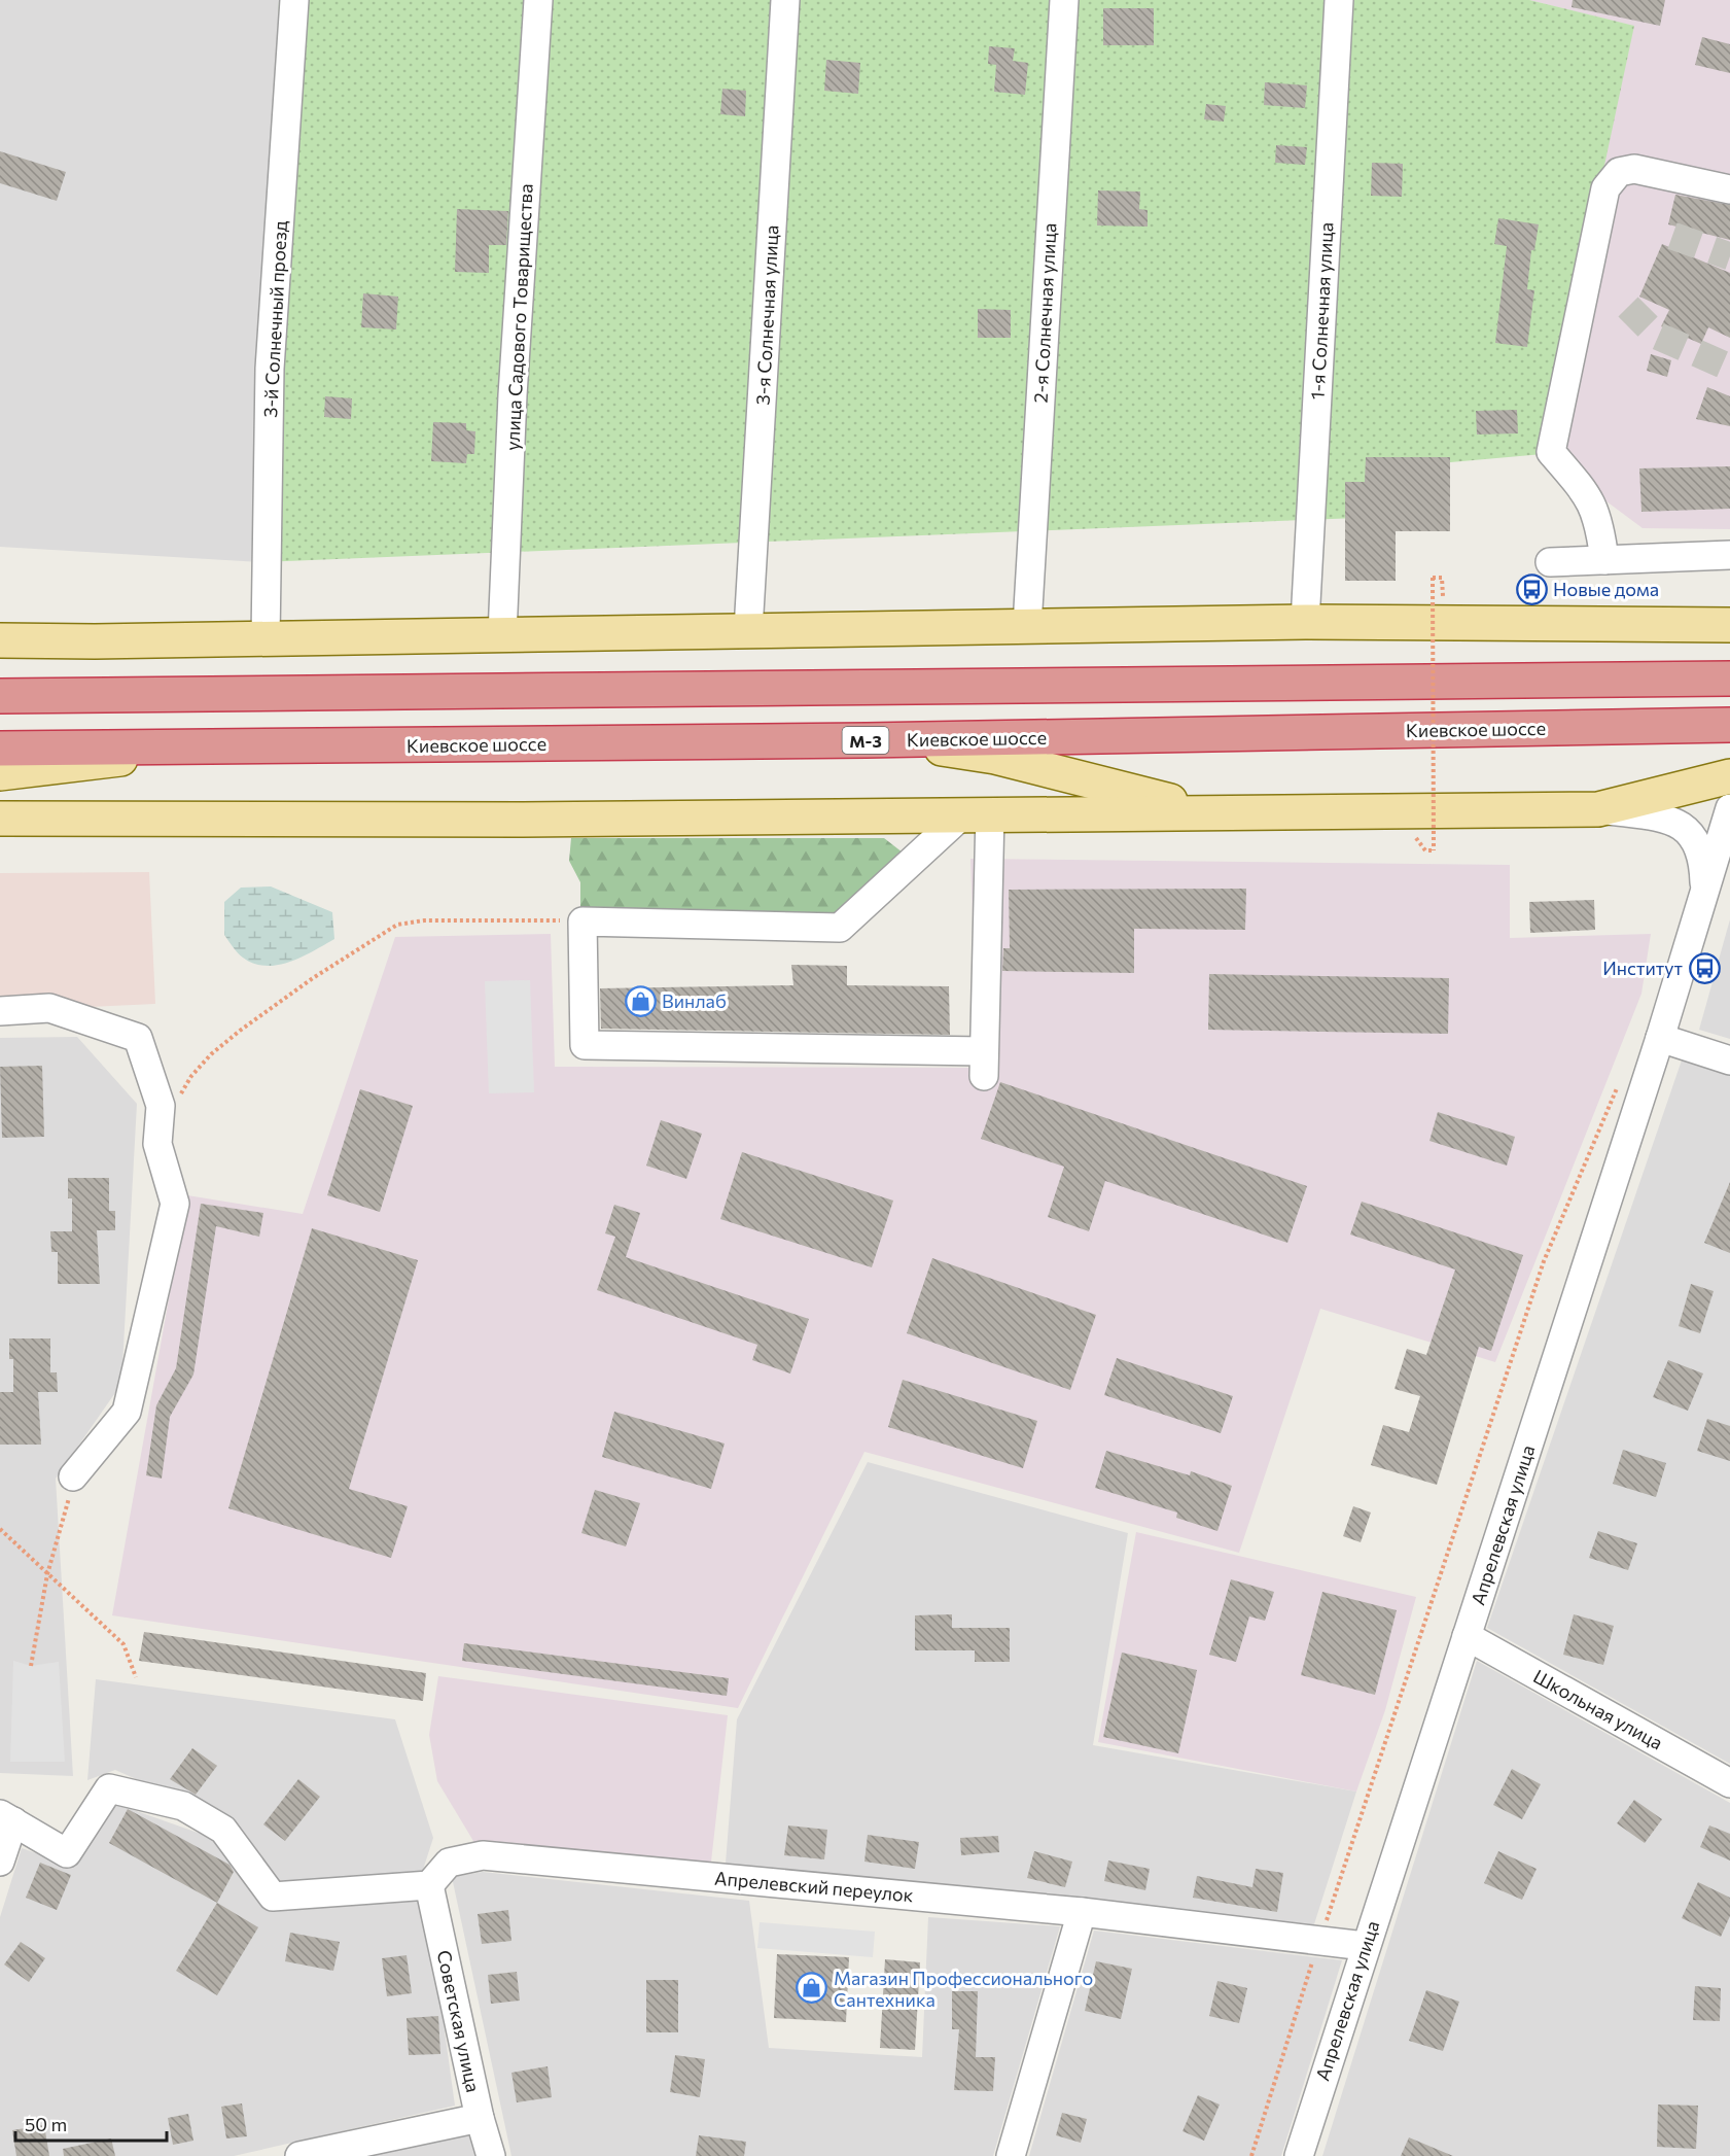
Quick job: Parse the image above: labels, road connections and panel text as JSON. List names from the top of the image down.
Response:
{
  "streets": {
    "highway": ["Киевское шоссе", "М-3"],
    "street": [
      "1-я Солнечная улица",
      "2-я Солнечная улица",
      "3-я Солнечная улица",
      "улица Садового Товарищества",
      "3-й Солнечный проезд",
      "Апрелевская улица",
      "Школьная улица",
      "Апрелевский переулок",
      "Советская улица"
    ]
  },
  "crossings": [
    ["Апрелевская улица", "Школьная улица"],
    ["Апрелевская улица", "Апрелевский переулок"],
    ["Апрелевский переулок", "Советская улица"]
  ],
  "places": {
    "bus stop": ["Новые дома", "Институт"],
    "shop": ["Винлаб", "Магазин Профессионального Сантехника"]
  },
  "scale_bar": "50 m"
}
